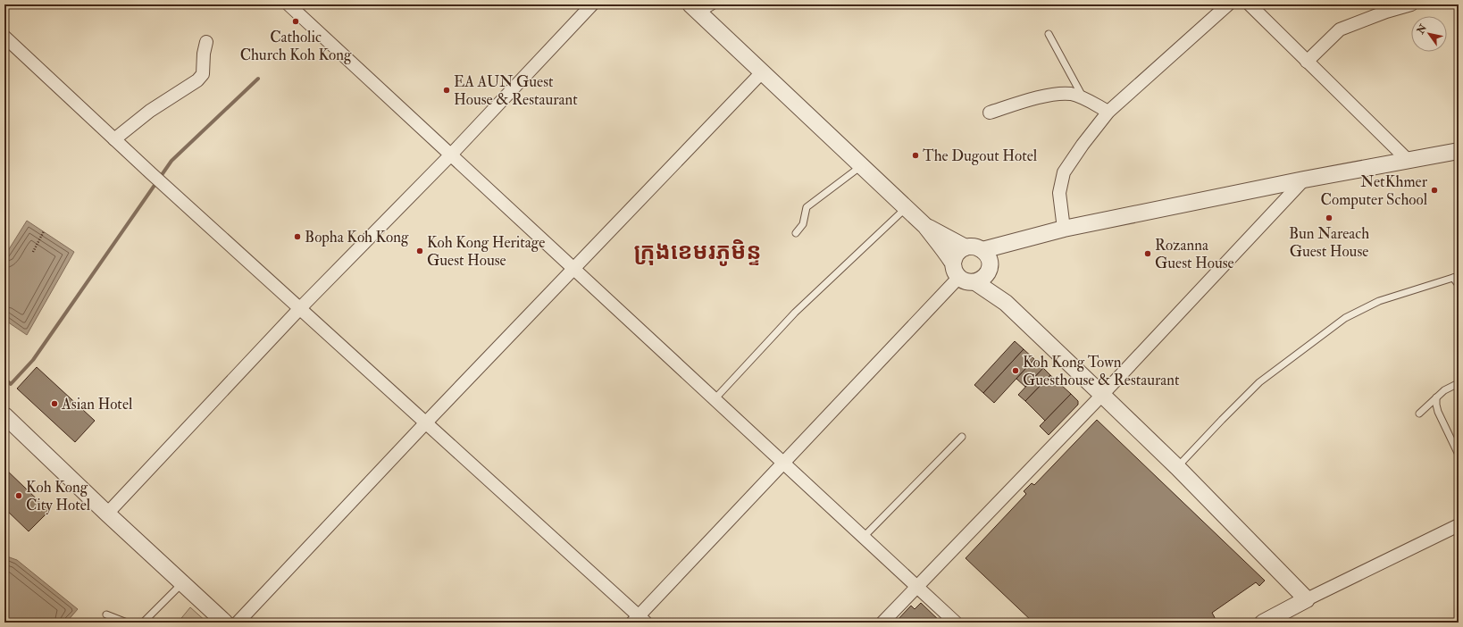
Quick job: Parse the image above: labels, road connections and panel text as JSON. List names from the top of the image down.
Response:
{
  "districts": ["ក្រុងខេមរភូមិន្ទ"],
  "places": [
    "Catholic Church Koh Kong",
    "EA AUN Guest House & Restaurant",
    "The Dugout Hotel",
    "NetKhmer Computer School",
    "Bun Nareach Guest House",
    "Bopha Koh Kong",
    "Koh Kong Heritage Guest House",
    "Rozanna Guest House",
    "Koh Kong Town Guesthouse & Restaurant",
    "Asian Hotel",
    "Koh Kong City Hotel"
  ],
  "north": "top left"
}
